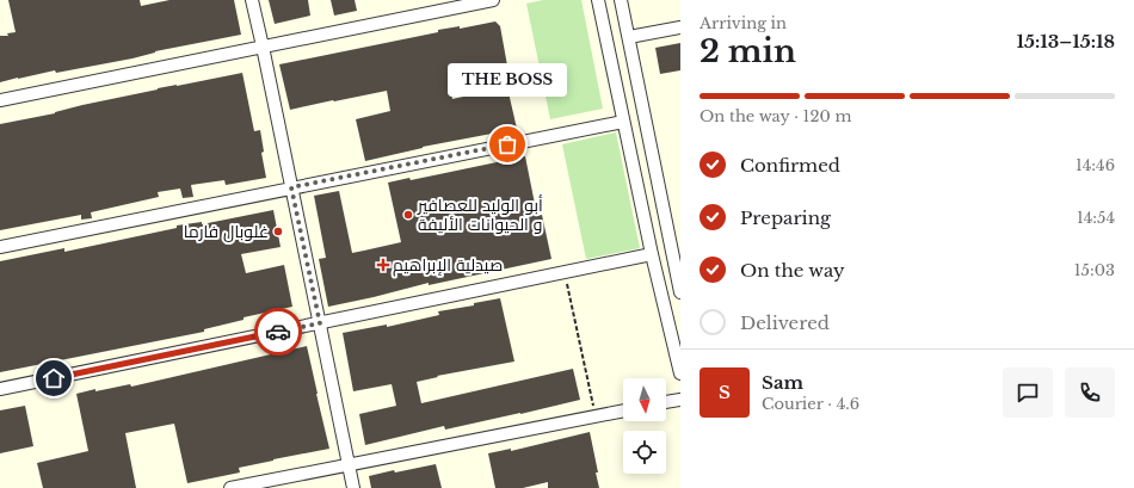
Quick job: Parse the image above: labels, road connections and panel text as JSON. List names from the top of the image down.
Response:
{
  "places": {
    "other": ["THE BOSS", "أبو الوليد للعصافير و الحيوانات الأليفة", "غلوبال فارما"],
    "health": ["صيدلية الإبراهيم"]
  },
  "north": "bottom",
  "page": {
    "heading": ["2 min", "Arriving in", "15:13–15:18"],
    "panel": ["Sam", "Courier · 4.6"],
    "bubble": "THE BOSS",
    "bar": "On the way · 120 m",
    "list": [
      ["Confirmed", "14:46"],
      ["Preparing", "14:54"],
      ["On the way", "15:03"],
      "Delivered"
    ],
    "round": "S"
  }
}
